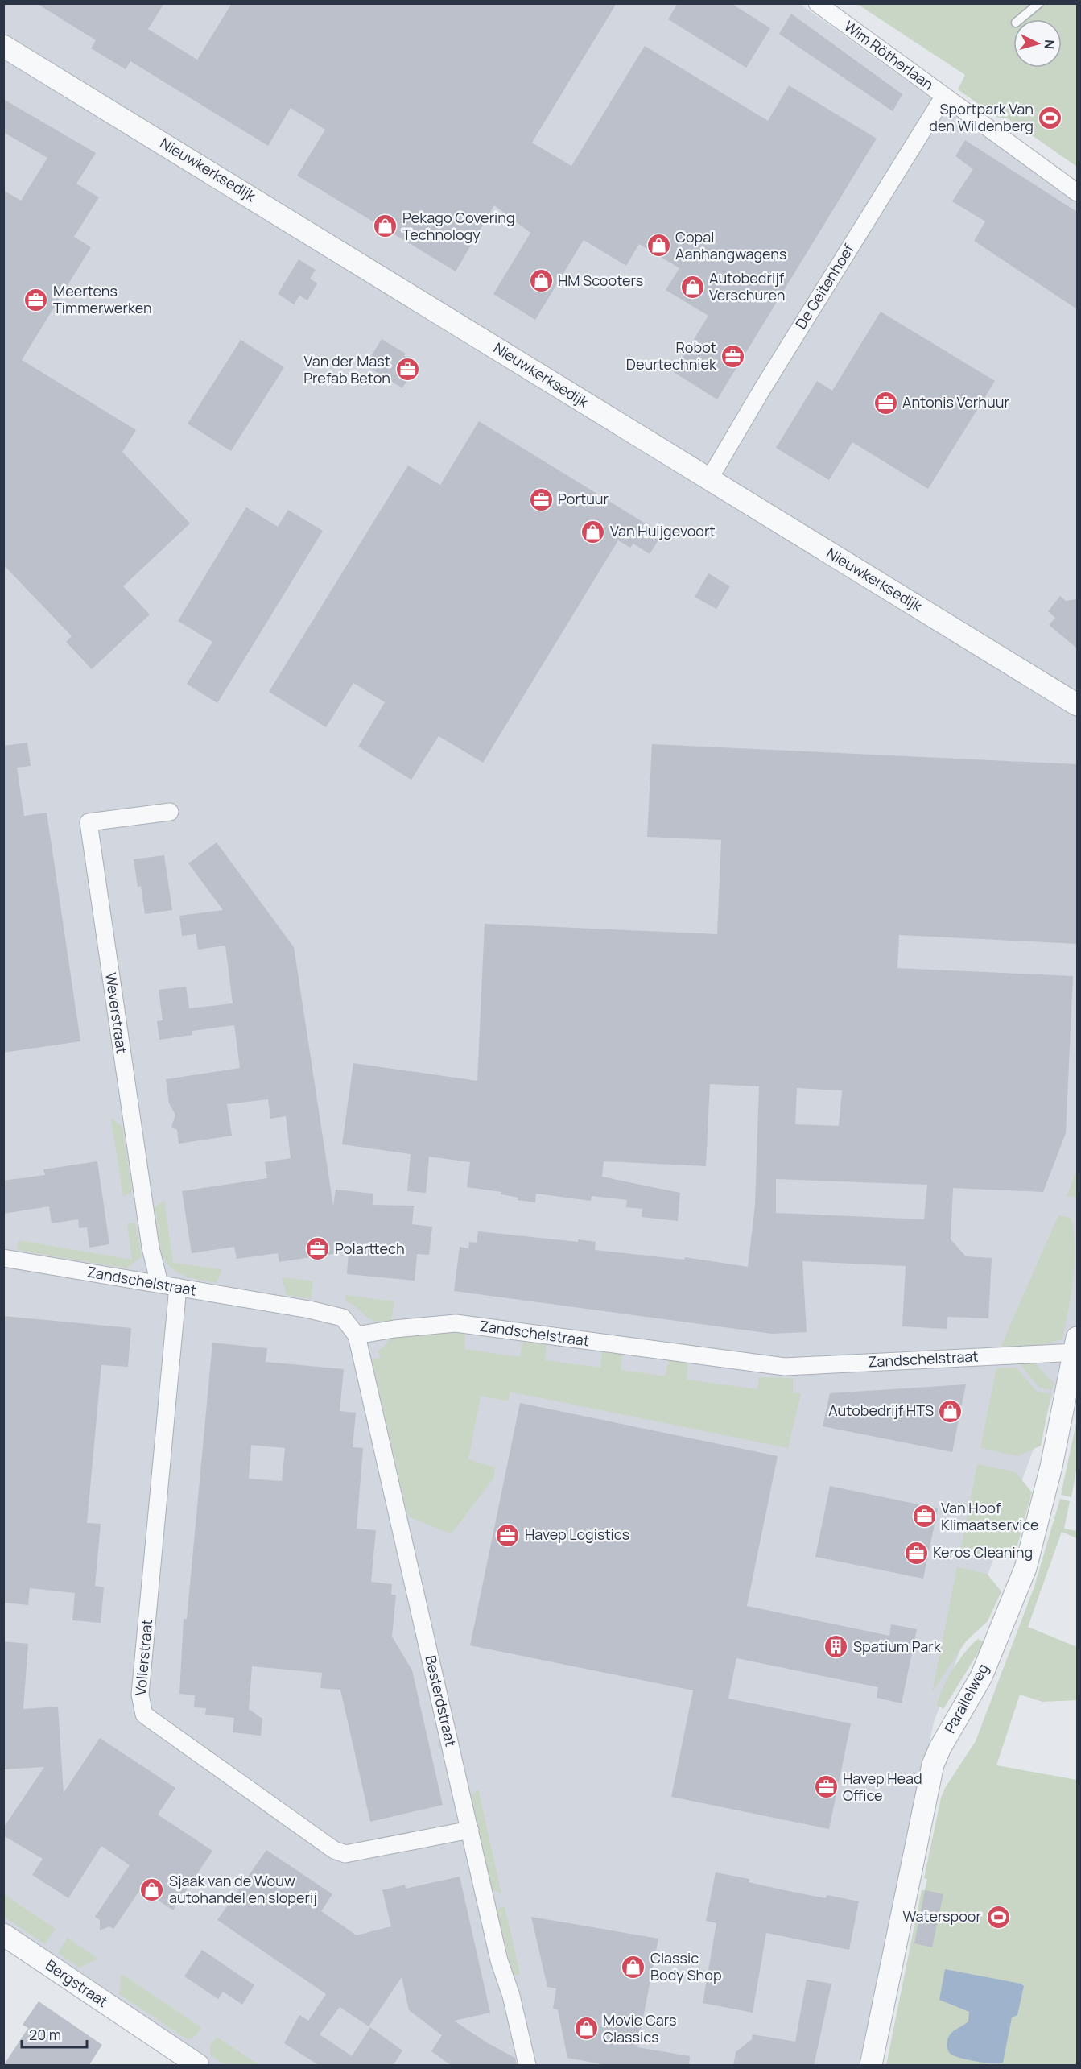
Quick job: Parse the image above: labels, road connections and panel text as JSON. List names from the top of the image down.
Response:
{
  "streets": {
    "street": [
      "Wim Rötherlaan",
      "Nieuwkerksedijk",
      "De Geitenhoef",
      "Weverstraat",
      "Zandschelstraat",
      "Vollerstraat",
      "Parallelweg",
      "Besterdstraat",
      "Bergstraat"
    ]
  },
  "crossings": [
    ["Wim Rötherlaan", "De Geitenhoef"],
    ["Nieuwkerksedijk", "De Geitenhoef"],
    ["Weverstraat", "Zandschelstraat"],
    ["Zandschelstraat", "Vollerstraat"],
    ["Zandschelstraat", "Parallelweg"],
    ["Zandschelstraat", "Besterdstraat"],
    ["Vollerstraat", "Besterdstraat"]
  ],
  "places": {
    "sports": ["Sportpark Van den Wildenberg", "Waterspoor"],
    "shop": [
      "Pekago Covering Technology",
      "Copal Aanhangwagens",
      "HM Scooters",
      "Autobedrijf Verschuren",
      "Van Huijgevoort",
      "Autobedrijf HTS",
      "Sjaak van de Wouw autohandel en sloperij",
      "Classic Body Shop",
      "Movie Cars Classics"
    ],
    "office": [
      "Meertens Timmerwerken",
      "Robot Deurtechniek",
      "Van der Mast Prefab Beton",
      "Antonis Verhuur",
      "Portuur",
      "Polarttech",
      "Van Hoof Klimaatservice",
      "Havep Logistics",
      "Keros Cleaning",
      "Havep Head Office"
    ],
    "building": ["Spatium Park"]
  },
  "scale_bar": "20 m",
  "north": "right"
}
